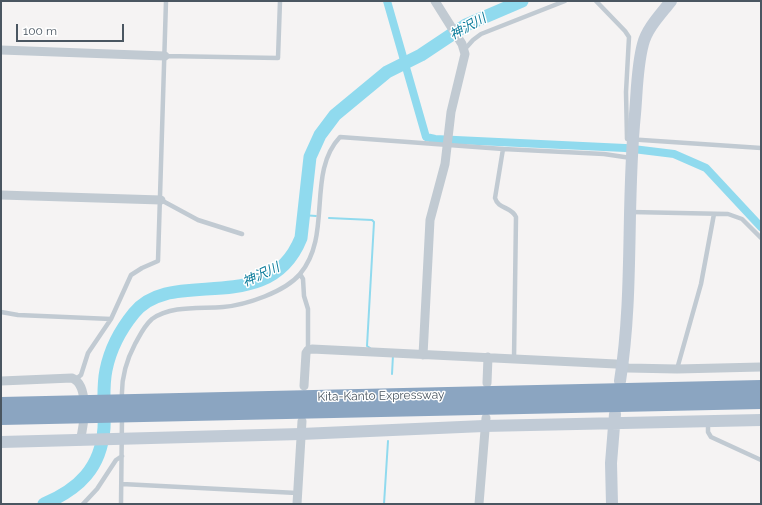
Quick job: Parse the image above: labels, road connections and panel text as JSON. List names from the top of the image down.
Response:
{
  "streets": {
    "highway": ["Kita-Kanto Expressway"]
  },
  "water": ["神沢川"],
  "scale_bar": "100 m"
}
